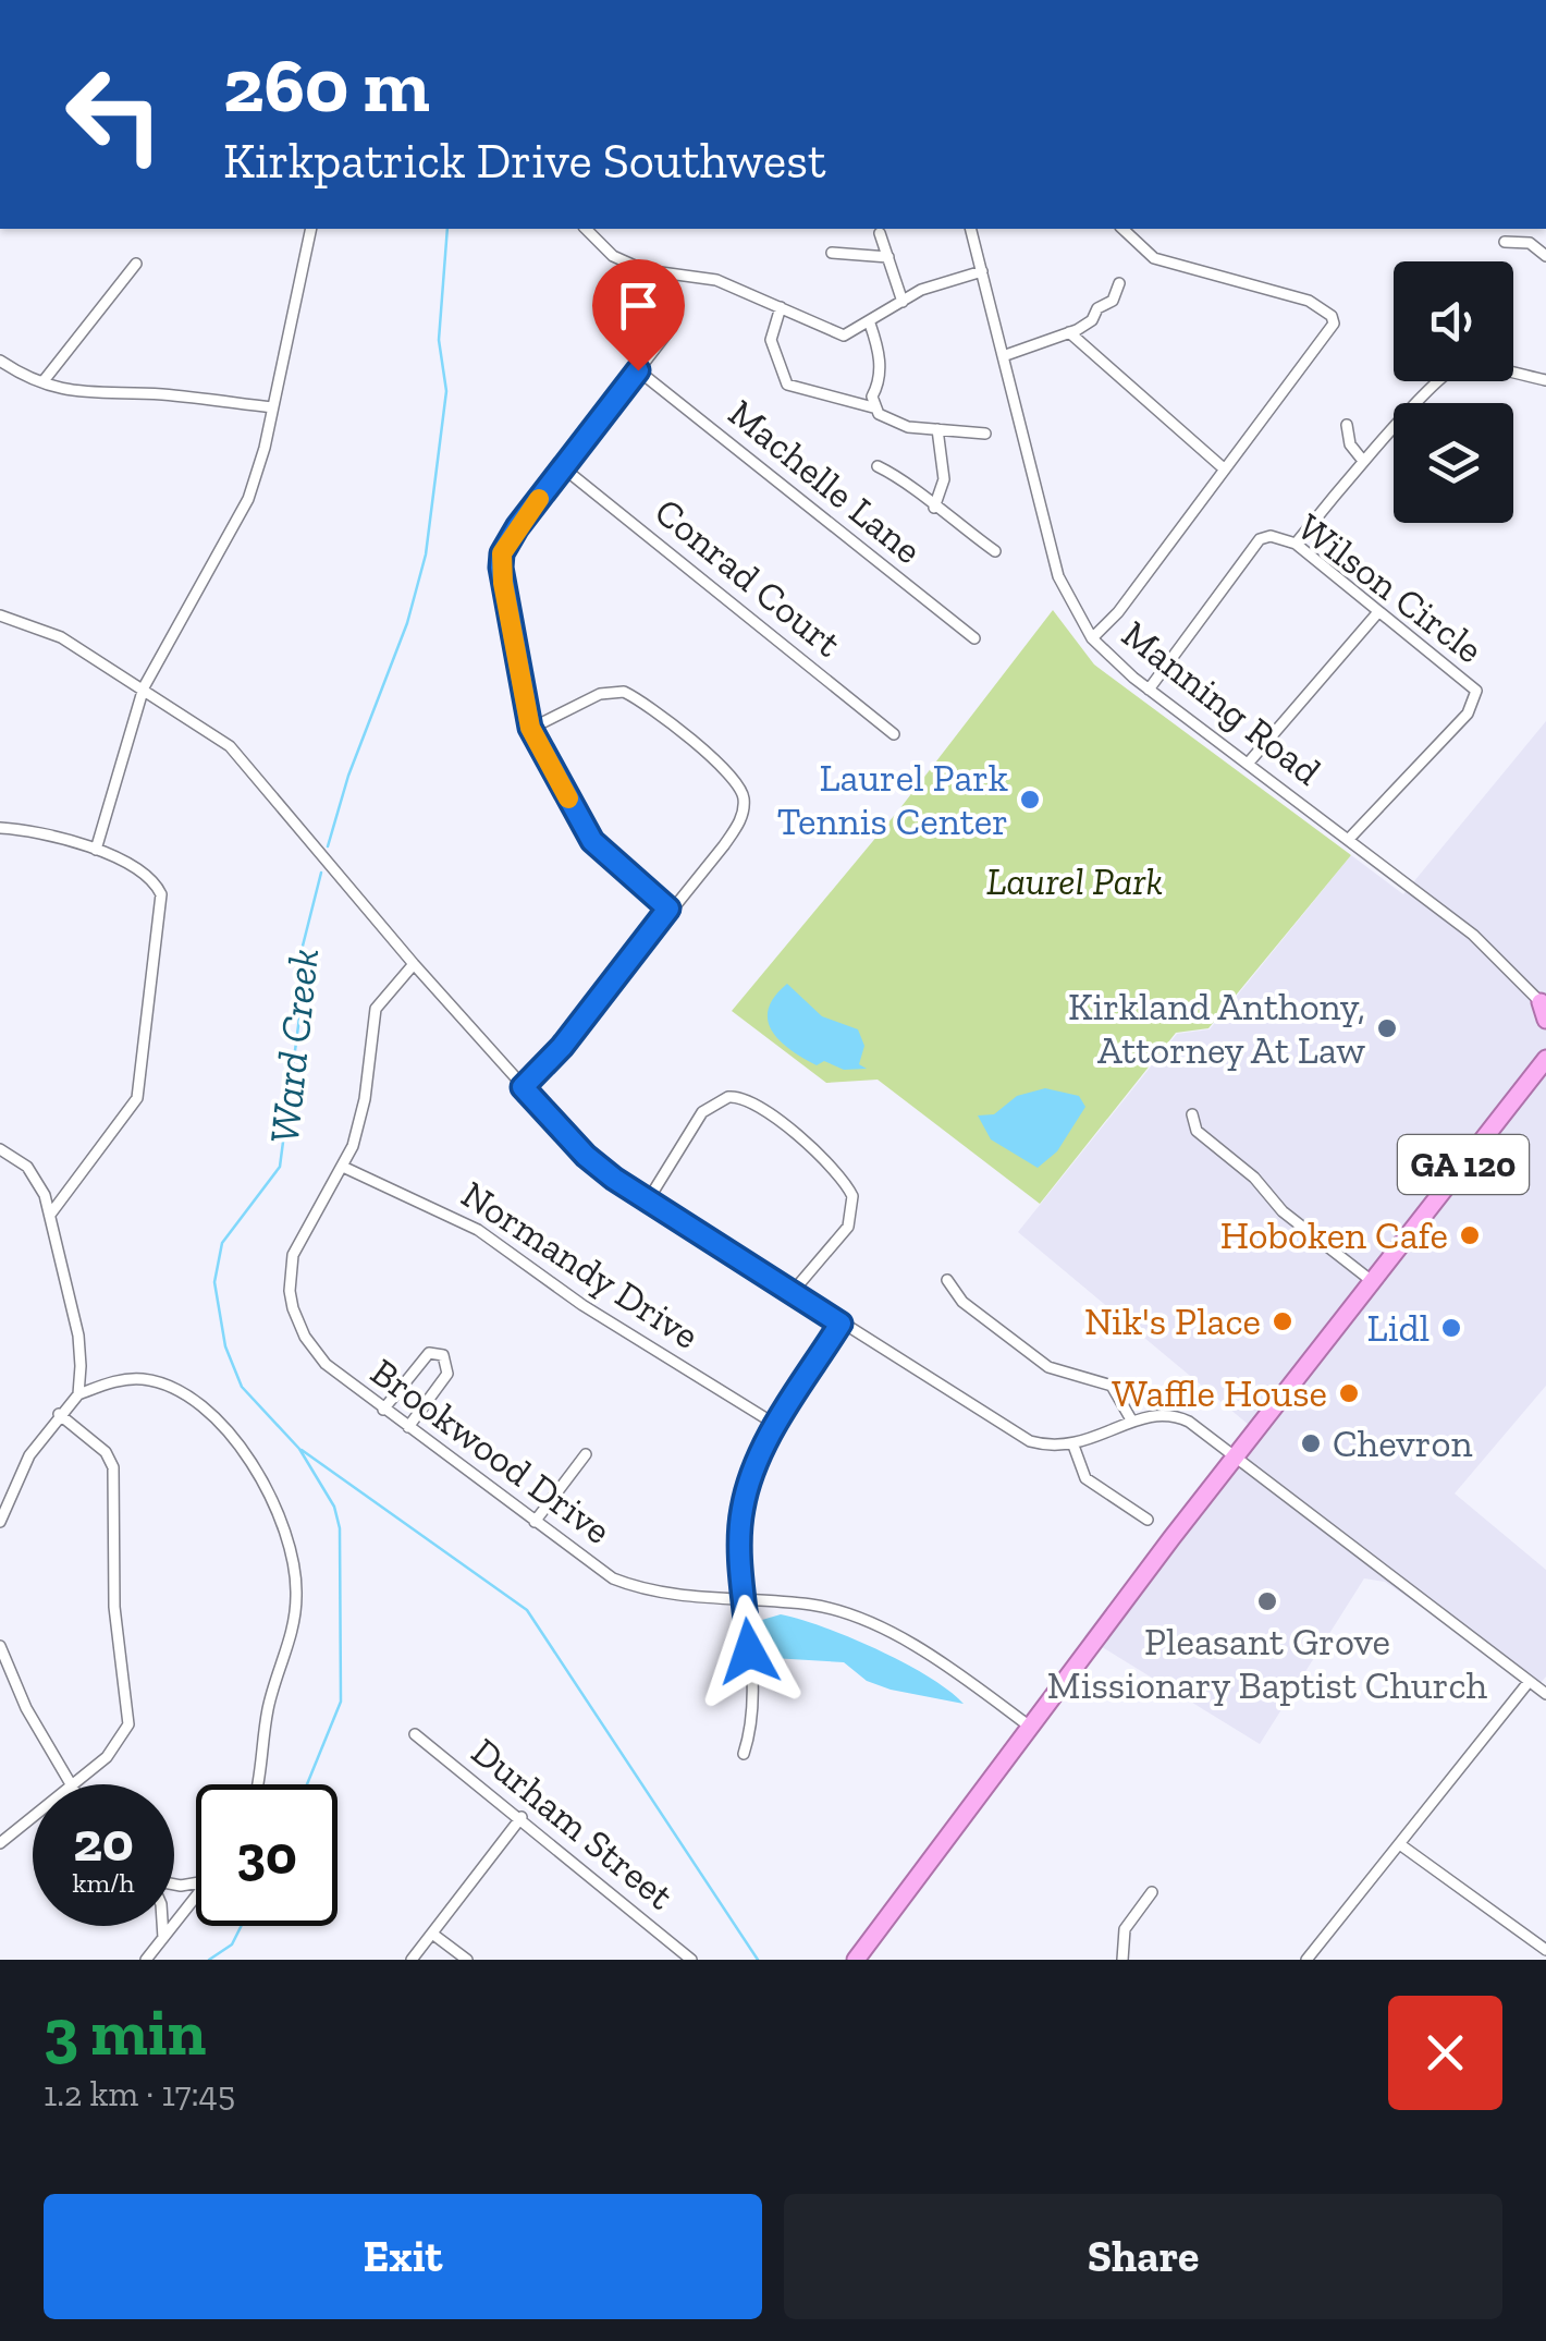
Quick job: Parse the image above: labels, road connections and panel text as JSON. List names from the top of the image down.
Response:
{
  "streets": {
    "highway": ["GA 120"],
    "street": [
      "Machelle Lane",
      "Conrad Court",
      "Wilson Circle",
      "Manning Road",
      "Normandy Drive",
      "Brookwood Drive",
      "Durham Street"
    ]
  },
  "crossings": [
    ["Wilson Circle", "Manning Road"],
    ["GA 120", "Brookwood Drive"],
    ["Normandy Drive", "Brookwood Drive"]
  ],
  "water": ["Ward Creek"],
  "parks": ["Laurel Park"],
  "places": [
    "Laurel Park Tennis Center",
    "Kirkland Anthony, Attorney At Law",
    "Hoboken Cafe",
    "Nik's Place",
    "Lidl",
    "Waffle House",
    "Chevron",
    "Pleasant Grove Missionary Baptist Church"
  ],
  "page": {
    "turn": ["260 m", "Kirkpatrick Drive Southwest"],
    "speed": "20 km/h",
    "limit": "30",
    "heading": ["3 min", "1.2 km · 17:45"],
    "buttons": ["Exit", "Share"]
  }
}
